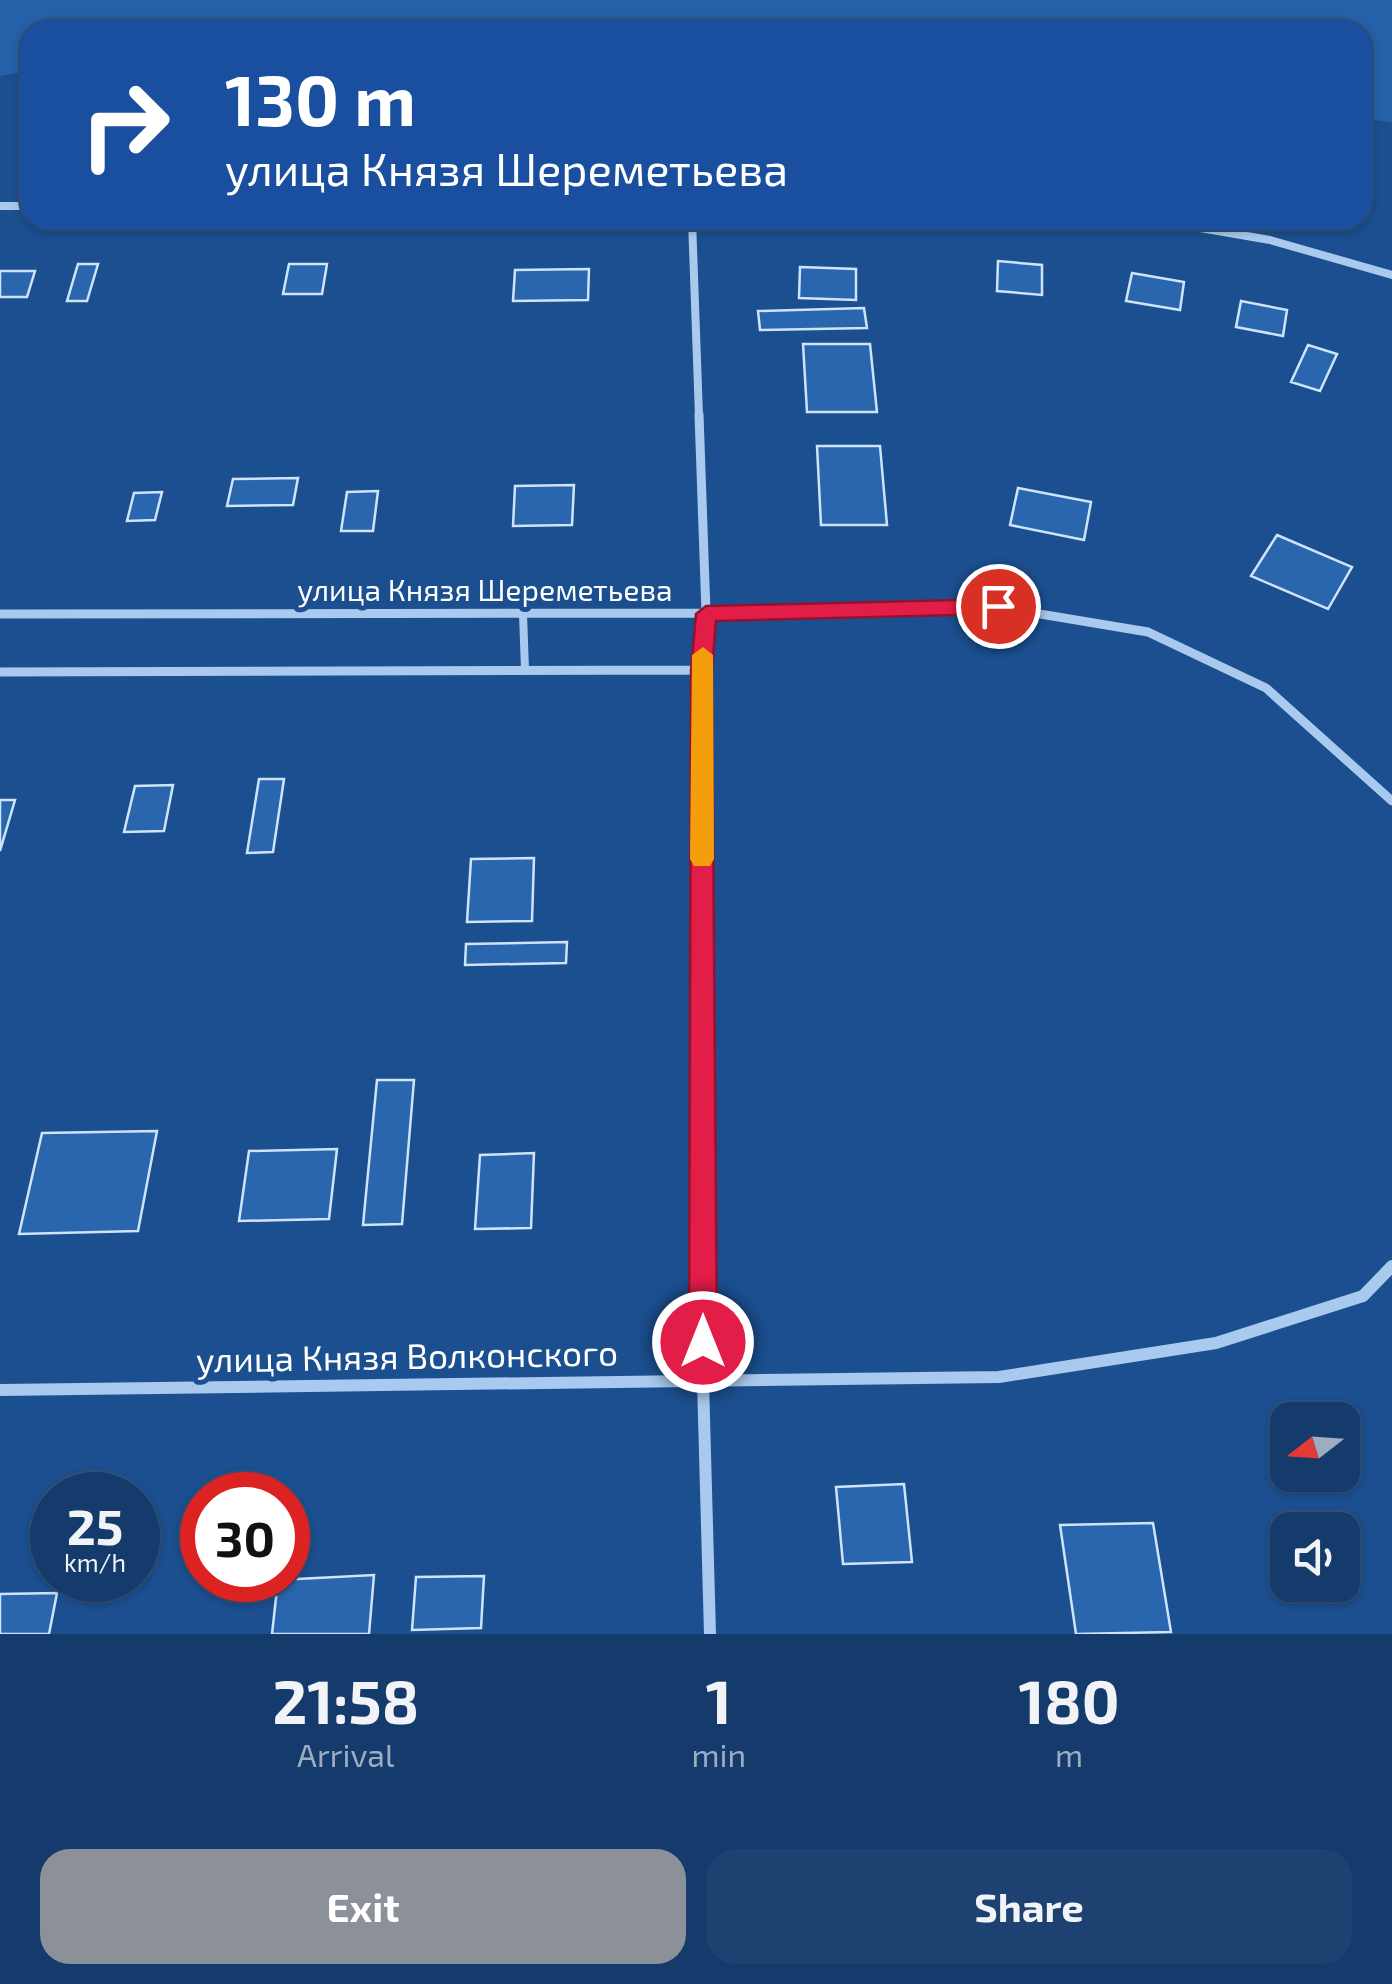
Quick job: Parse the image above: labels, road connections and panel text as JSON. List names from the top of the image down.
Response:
{
  "streets": {
    "street": ["улица Князя Шереметьева", "улица Князя Волконского"]
  },
  "north": "left",
  "page": {
    "turn": ["130 m", "улица Князя Шереметьева"],
    "speed": "25 km/h",
    "limit": "30",
    "eta": [
      "21:58",
      "Arrival",
      "1",
      "min",
      "180",
      "m"
    ],
    "buttons": ["Exit", "Share"]
  }
}
